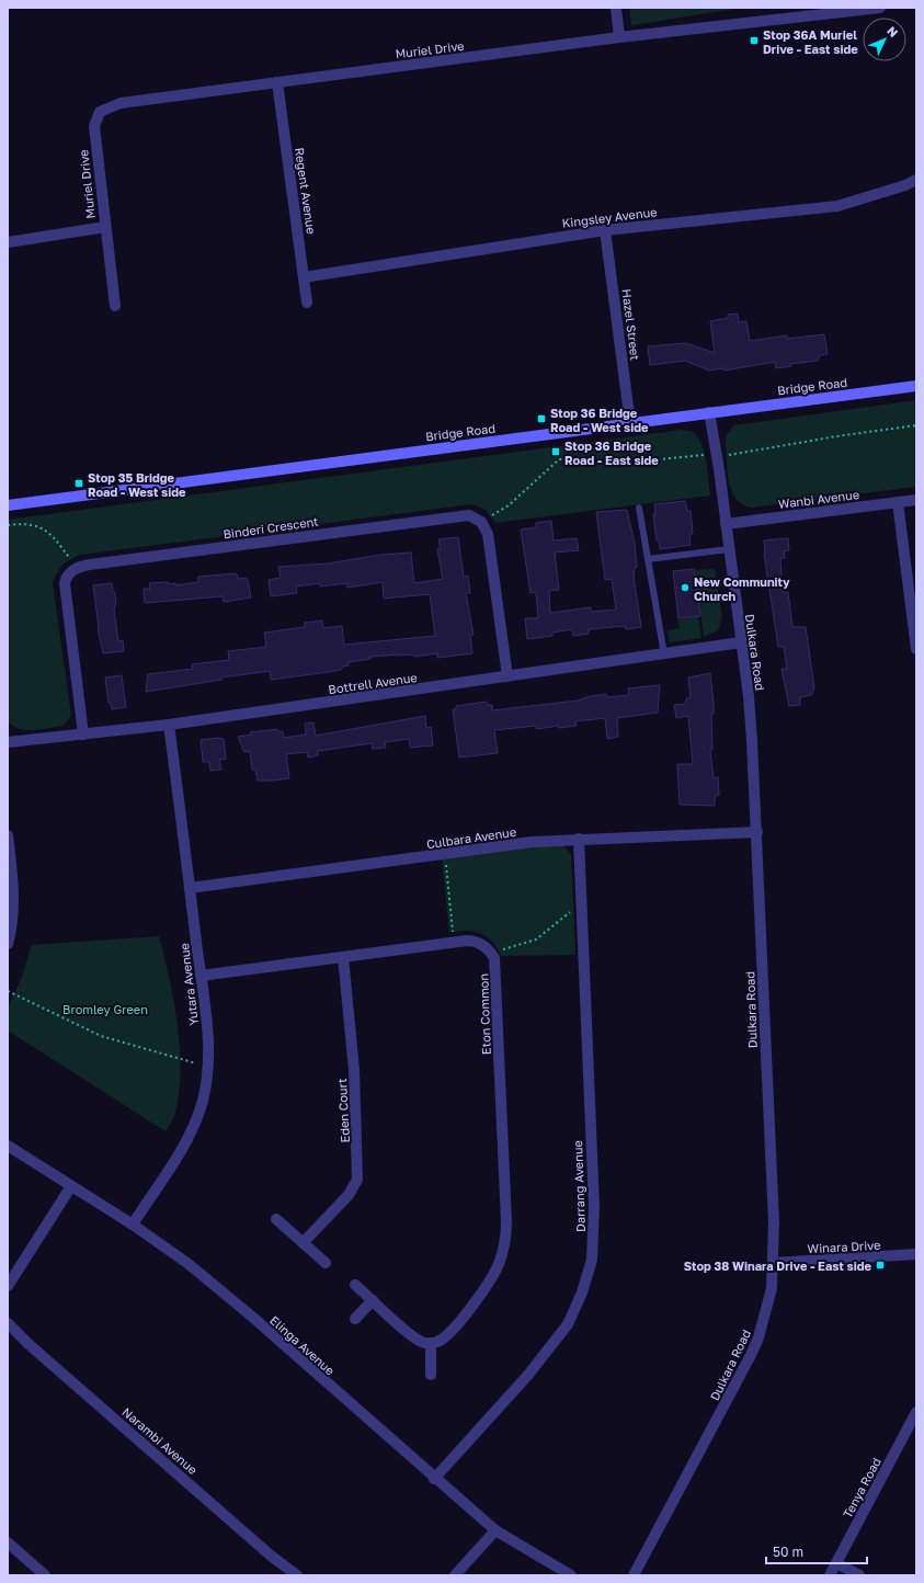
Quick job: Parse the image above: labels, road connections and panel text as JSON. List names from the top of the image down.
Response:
{
  "streets": {
    "main road": ["Bridge Road"],
    "street": [
      "Muriel Drive",
      "Regent Avenue",
      "Kingsley Avenue",
      "Hazel Street",
      "Wanbi Avenue",
      "Binderi Crescent",
      "Dulkara Road",
      "Bottrell Avenue",
      "Culbara Avenue",
      "Yutara Avenue",
      "Eton Common",
      "Eden Court",
      "Darrang Avenue",
      "Winara Drive",
      "Elinga Avenue",
      "Narambi Avenue",
      "Tenya Road"
    ]
  },
  "crossings": [
    ["Muriel Drive", "Regent Avenue"],
    ["Regent Avenue", "Kingsley Avenue"],
    ["Kingsley Avenue", "Hazel Street"],
    ["Hazel Street", "Bridge Road"],
    ["Bridge Road", "Dulkara Road"],
    ["Wanbi Avenue", "Dulkara Road"],
    ["Dulkara Road", "Bottrell Avenue"],
    ["Dulkara Road", "Culbara Avenue"],
    ["Dulkara Road", "Winara Drive"],
    ["Bottrell Avenue", "Yutara Avenue"],
    ["Culbara Avenue", "Yutara Avenue"],
    ["Culbara Avenue", "Darrang Avenue"],
    ["Yutara Avenue", "Elinga Avenue"],
    ["Darrang Avenue", "Elinga Avenue"]
  ],
  "parks": ["Bromley Green"],
  "places": {
    "transit": [
      "Stop 36A Muriel Drive - East side",
      "Stop 36 Bridge Road - West side",
      "Stop 36 Bridge Road - East side",
      "Stop 35 Bridge Road - West side",
      "Stop 38 Winara Drive - East side"
    ],
    "other": ["New Community Church"]
  },
  "scale_bar": "50 m",
  "north": "top right"
}
